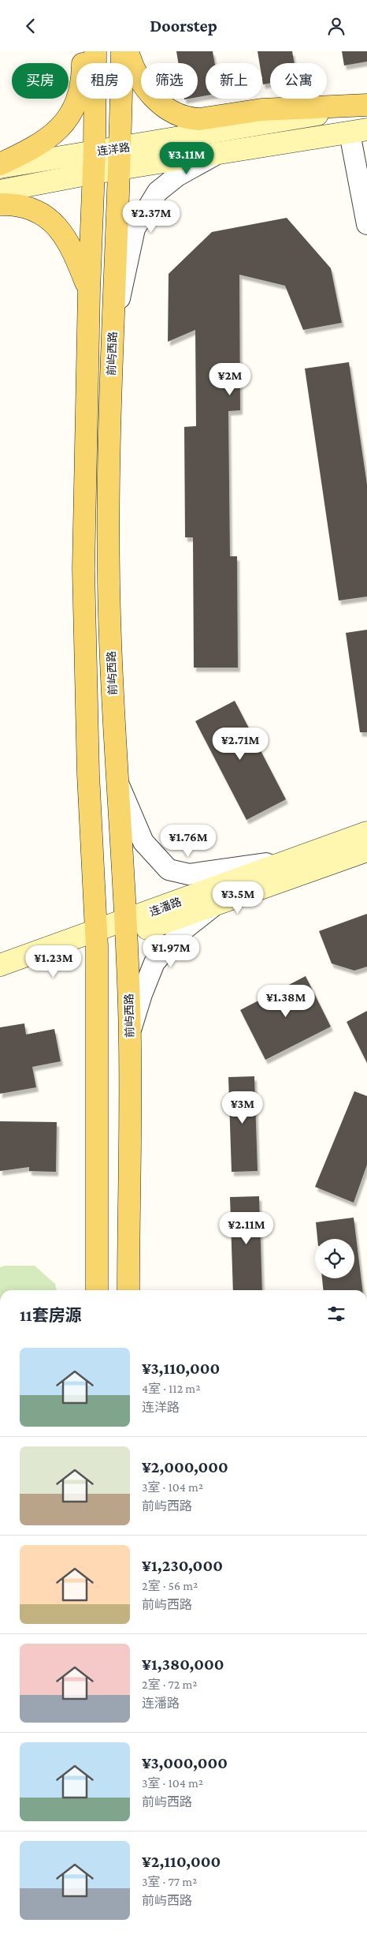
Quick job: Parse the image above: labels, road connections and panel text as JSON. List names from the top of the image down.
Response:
{
  "streets": {
    "main road": ["连洋路", "前屿西路", "连潘路"]
  },
  "crossings": [
    ["连洋路", "前屿西路"],
    ["前屿西路", "连潘路"]
  ],
  "page": {
    "header": "Doorstep",
    "chip": [
      "买房",
      "租房",
      "筛选",
      "新上",
      "公寓"
    ],
    "price": [
      "¥3.11M",
      "¥2.37M",
      "¥2M",
      "¥2.71M",
      "¥1.76M",
      "¥3.5M",
      "¥1.97M",
      "¥1.23M",
      "¥1.38M",
      "¥3M",
      "¥2.11M"
    ],
    "heading": "11套房源",
    "list": [
      {
        "name": "¥3,110,000",
        "note": "4室 · 112 m² · 连洋路"
      },
      {
        "name": "¥2,000,000",
        "note": "3室 · 104 m² · 前屿西路"
      },
      {
        "name": "¥1,230,000",
        "note": "2室 · 56 m² · 前屿西路"
      },
      {
        "name": "¥1,380,000",
        "note": "2室 · 72 m² · 连潘路"
      },
      {
        "name": "¥3,000,000",
        "note": "3室 · 104 m² · 前屿西路"
      },
      {
        "name": "¥2,110,000",
        "note": "3室 · 77 m² · 前屿西路"
      }
    ]
  }
}
